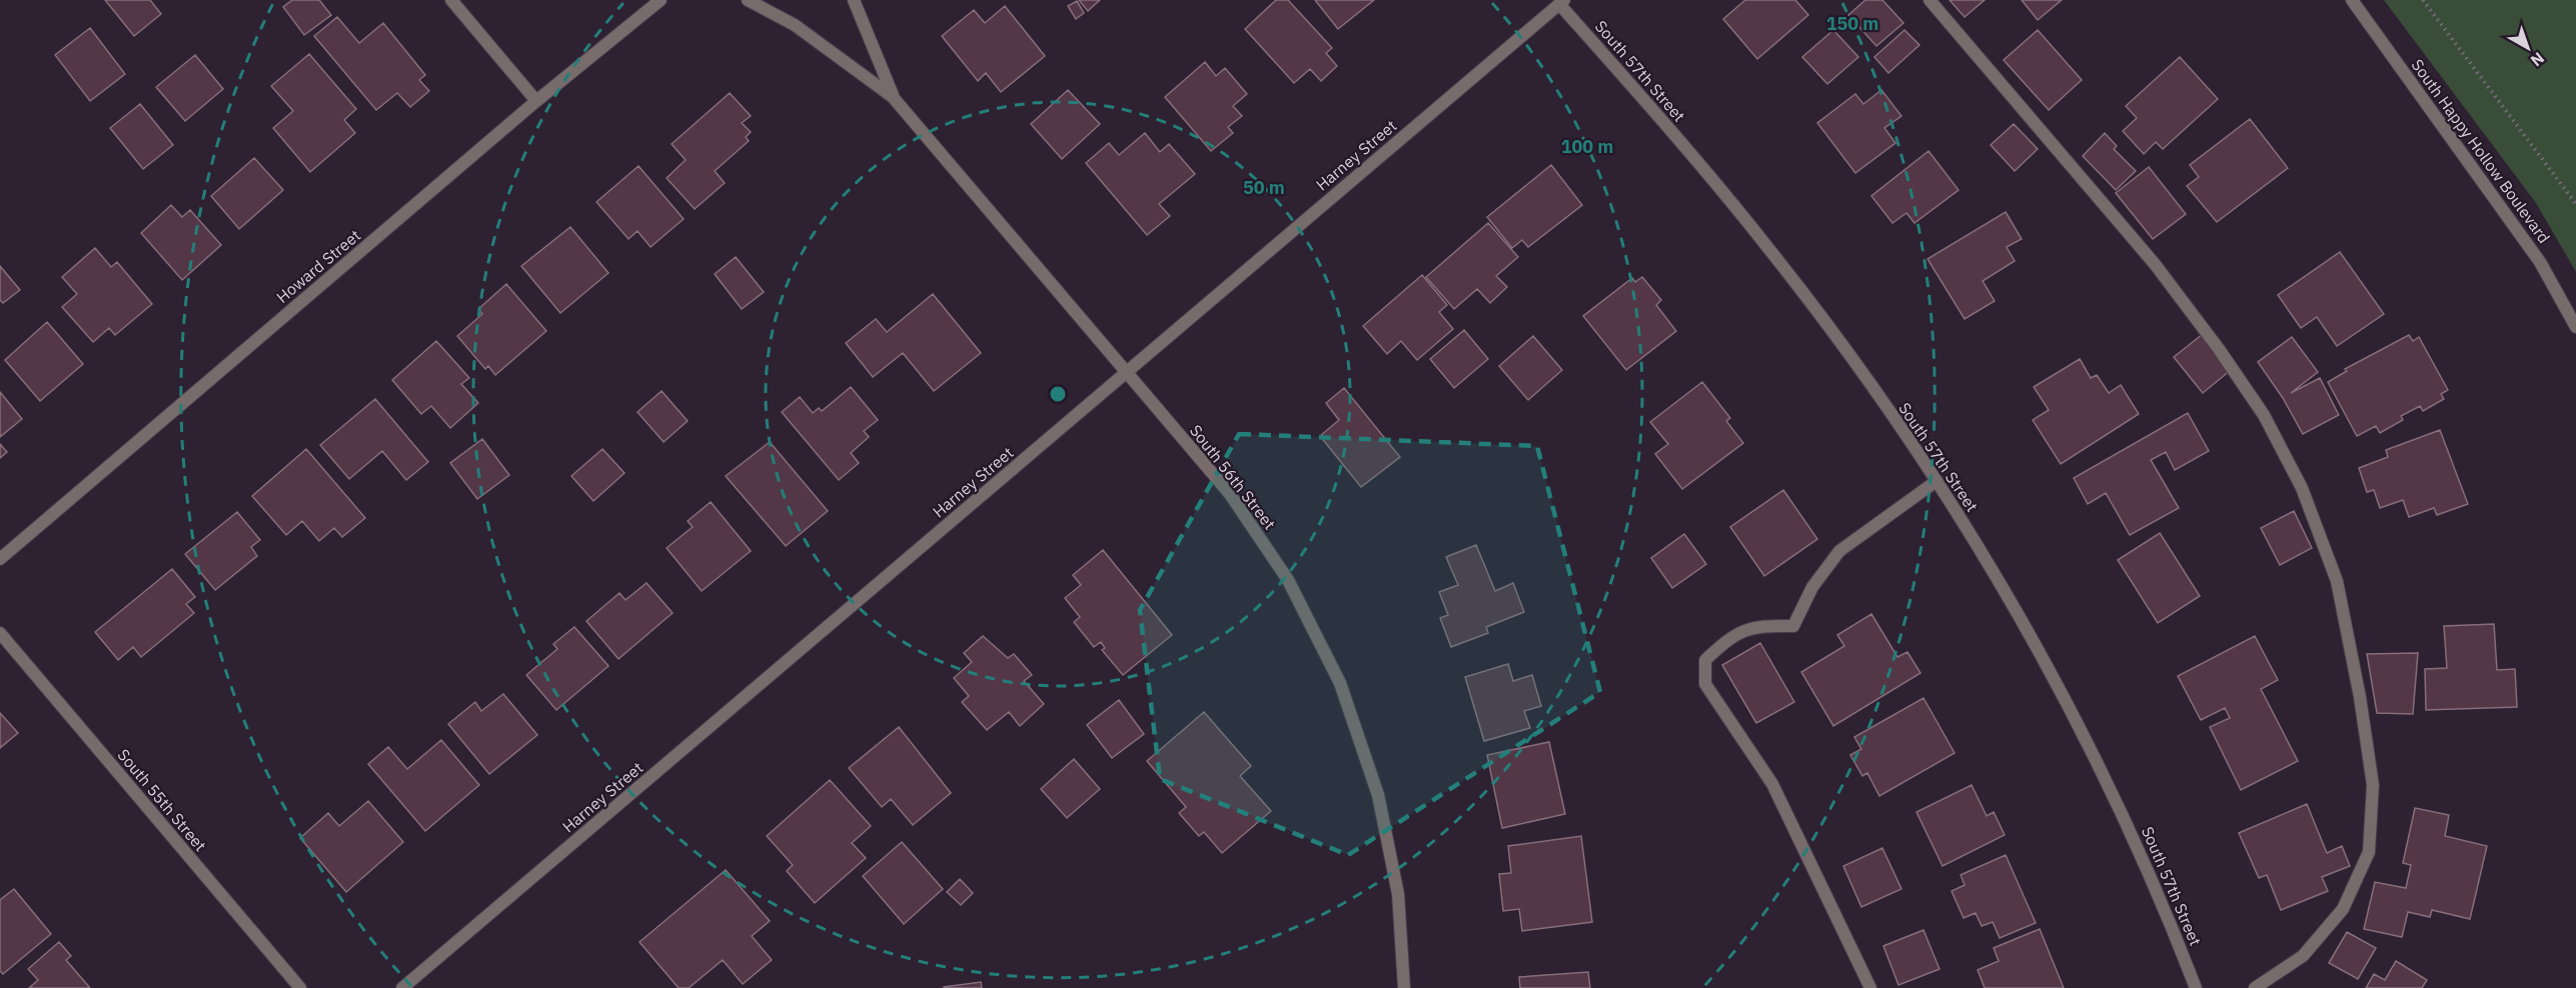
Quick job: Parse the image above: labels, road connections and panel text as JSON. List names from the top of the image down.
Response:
{
  "streets": {
    "street": [
      "South 57th Street",
      "South Happy Hollow Boulevard",
      "Harney Street",
      "Howard Street",
      "South 56th Street",
      "South 55th Street"
    ]
  },
  "crossings": [
    ["South 57th Street", "Harney Street"],
    ["Harney Street", "South 56th Street"]
  ],
  "north": "bottom right",
  "rings": ["150 m", "100 m", "50 m"]
}
